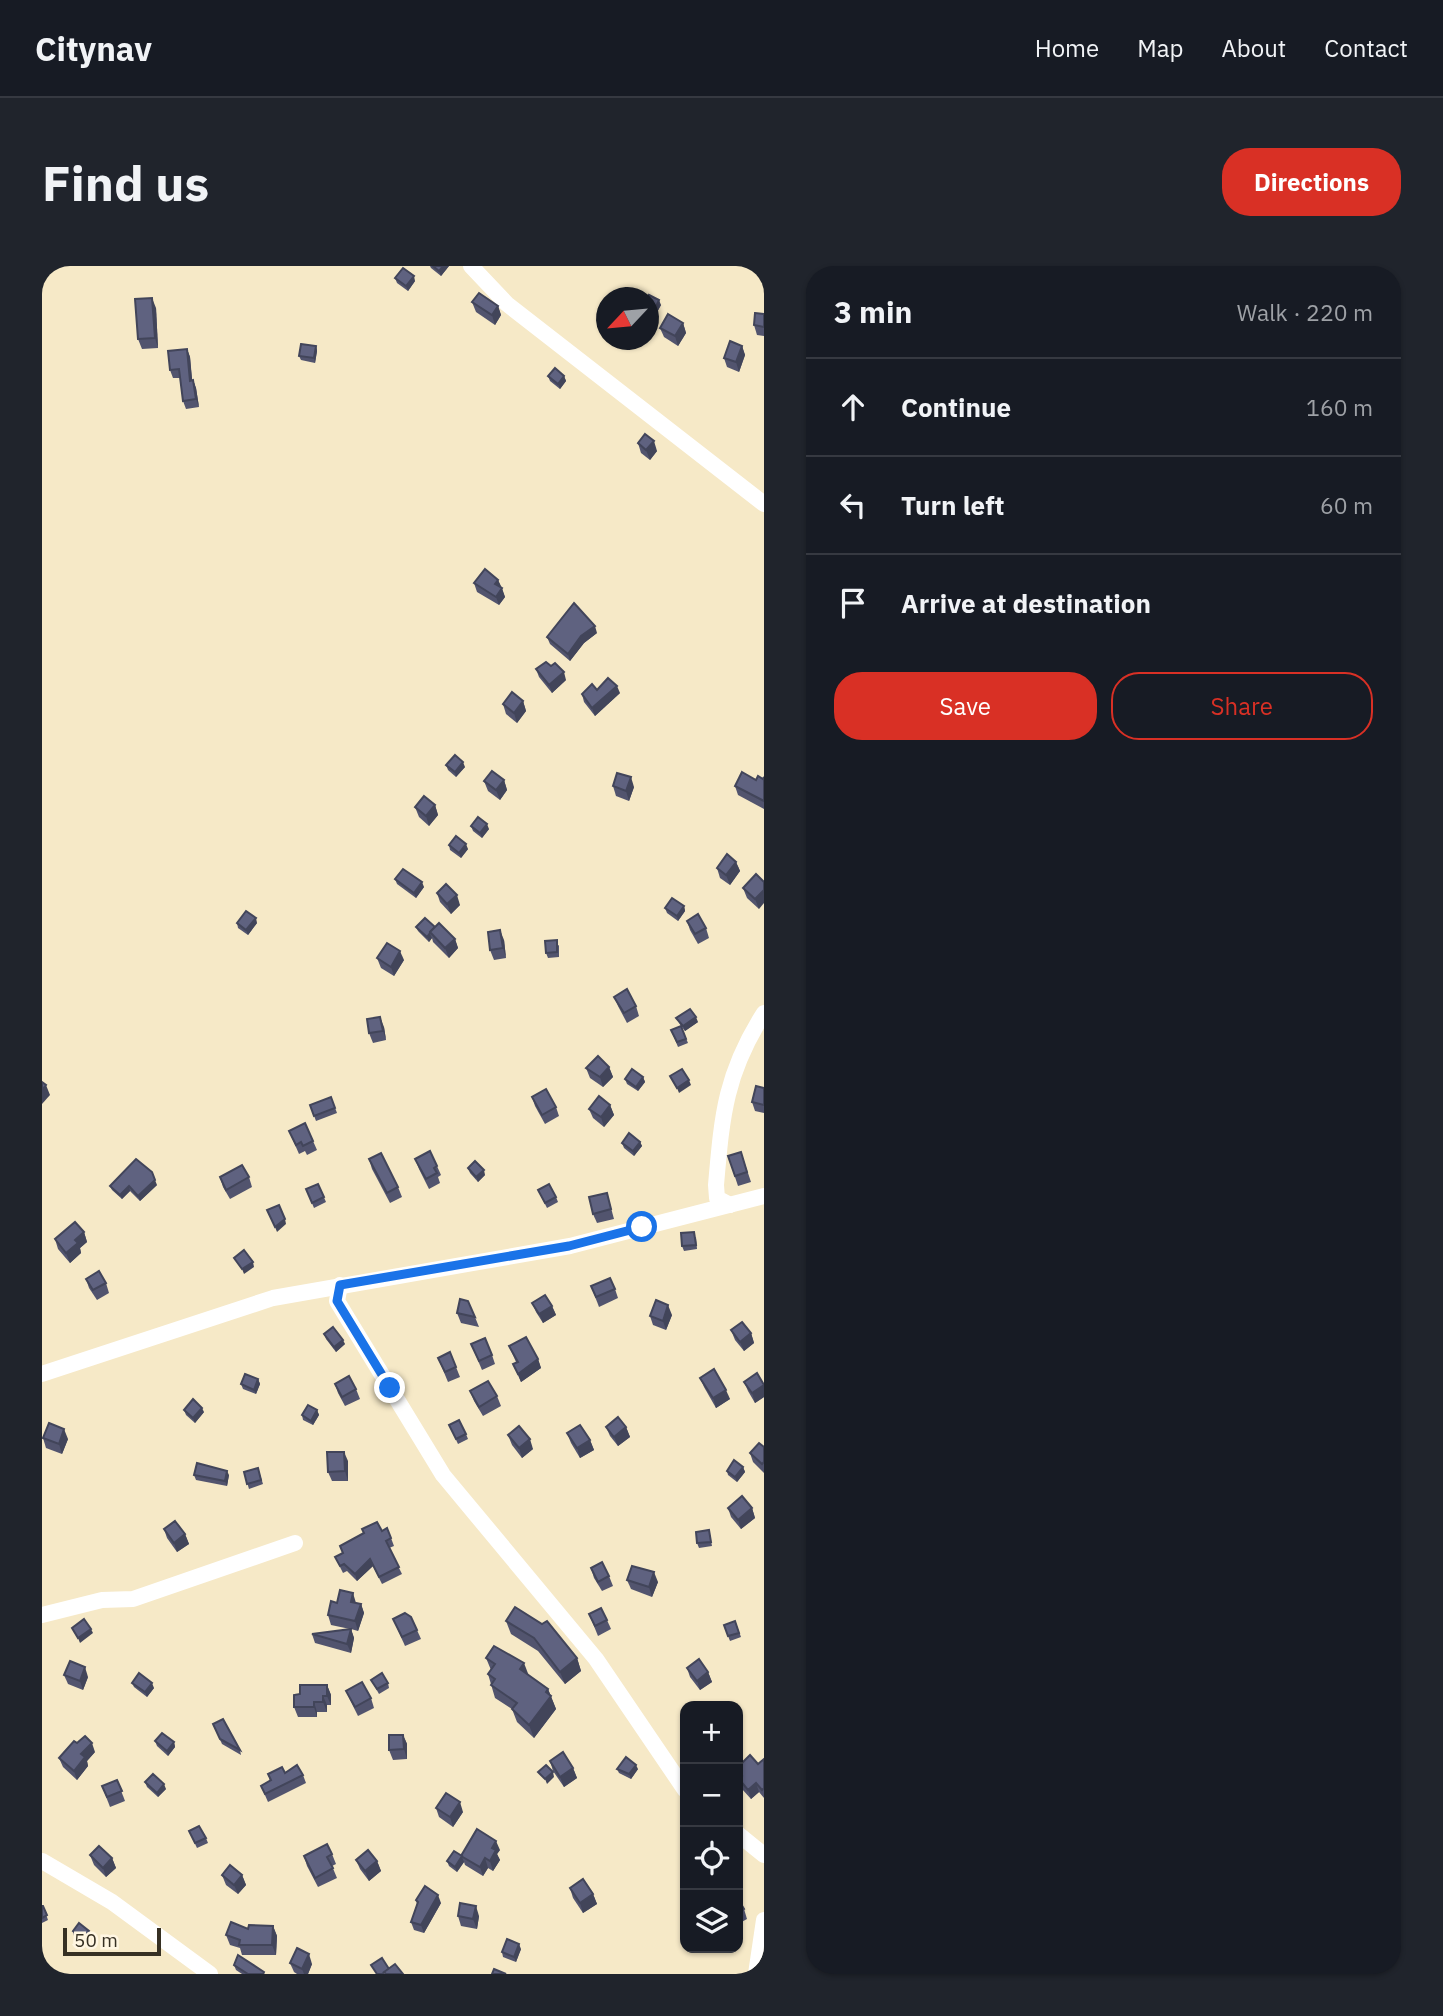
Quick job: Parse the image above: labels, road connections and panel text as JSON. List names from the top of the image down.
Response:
{
  "scale_bar": "50 m",
  "north": "bottom left",
  "page": {
    "header": "Citynav",
    "nav": [
      "Home",
      "Map",
      "About",
      "Contact"
    ],
    "buttons": [
      "Directions",
      ["Save", "Share"]
    ],
    "title": "Find us",
    "heading": ["3 min", "Walk · 220 m"],
    "list": [
      ["Continue", "160 m"],
      ["Turn left", "60 m"],
      "Arrive at destination"
    ],
    "map_buttons": ["+", "−"],
    "scale": "50 m"
  }
}
